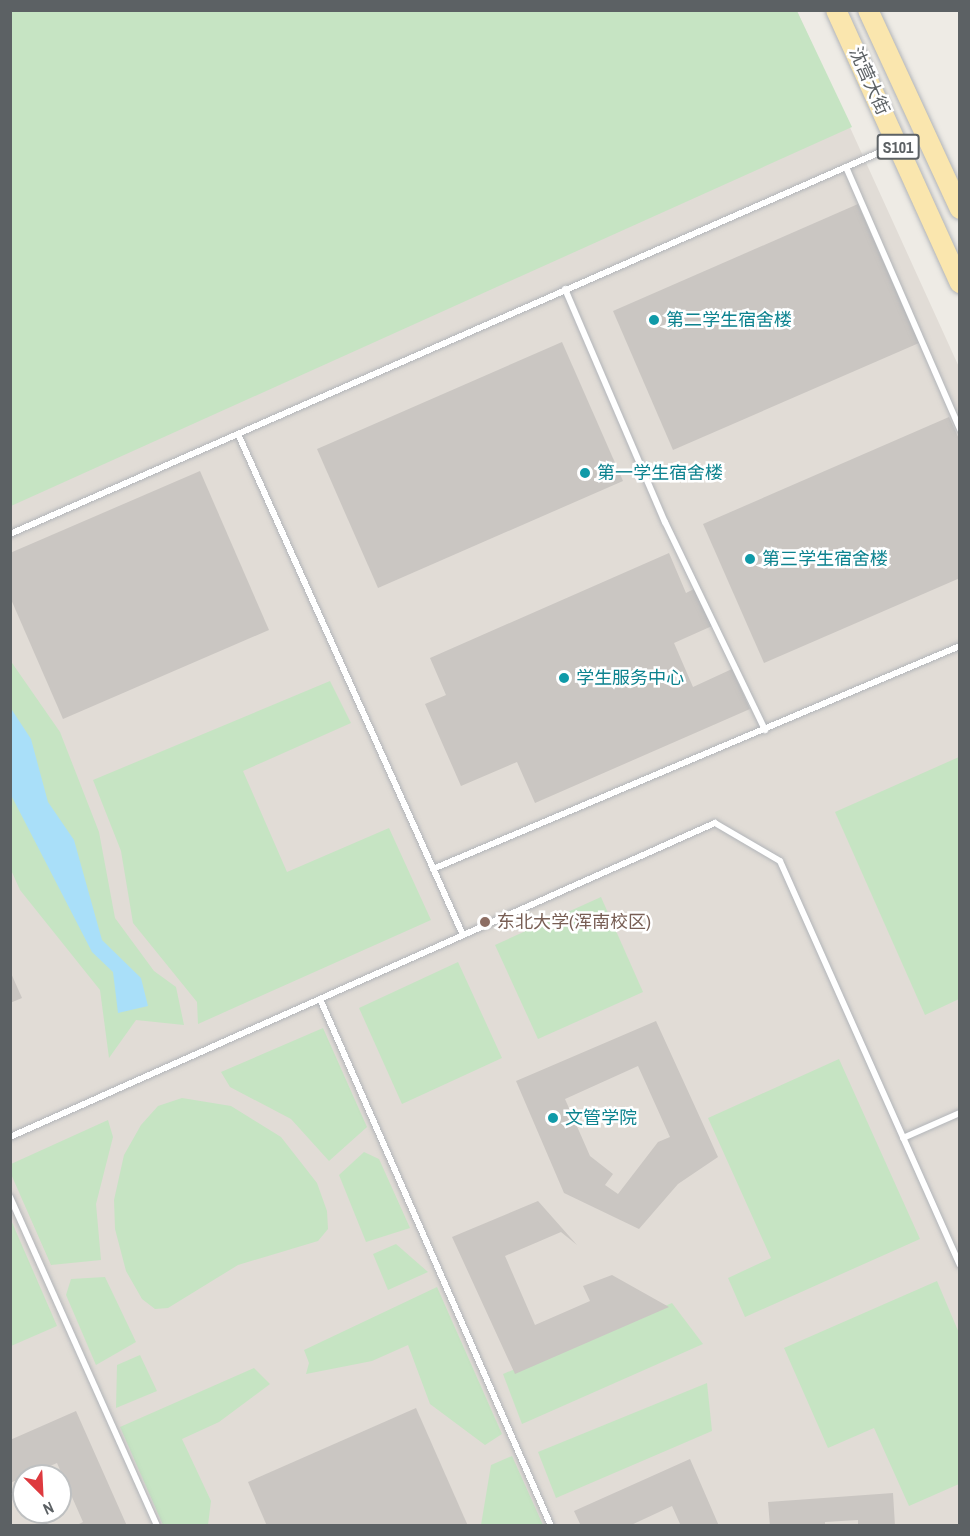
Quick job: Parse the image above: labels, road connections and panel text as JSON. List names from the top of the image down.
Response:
{
  "streets": {
    "main road": ["沈营大街", "S101"]
  },
  "places": [
    "第二学生宿舍楼",
    "第一学生宿舍楼",
    "第三学生宿舍楼",
    "学生服务中心",
    "东北大学(浑南校区)",
    "文管学院"
  ],
  "north": "bottom right"
}
